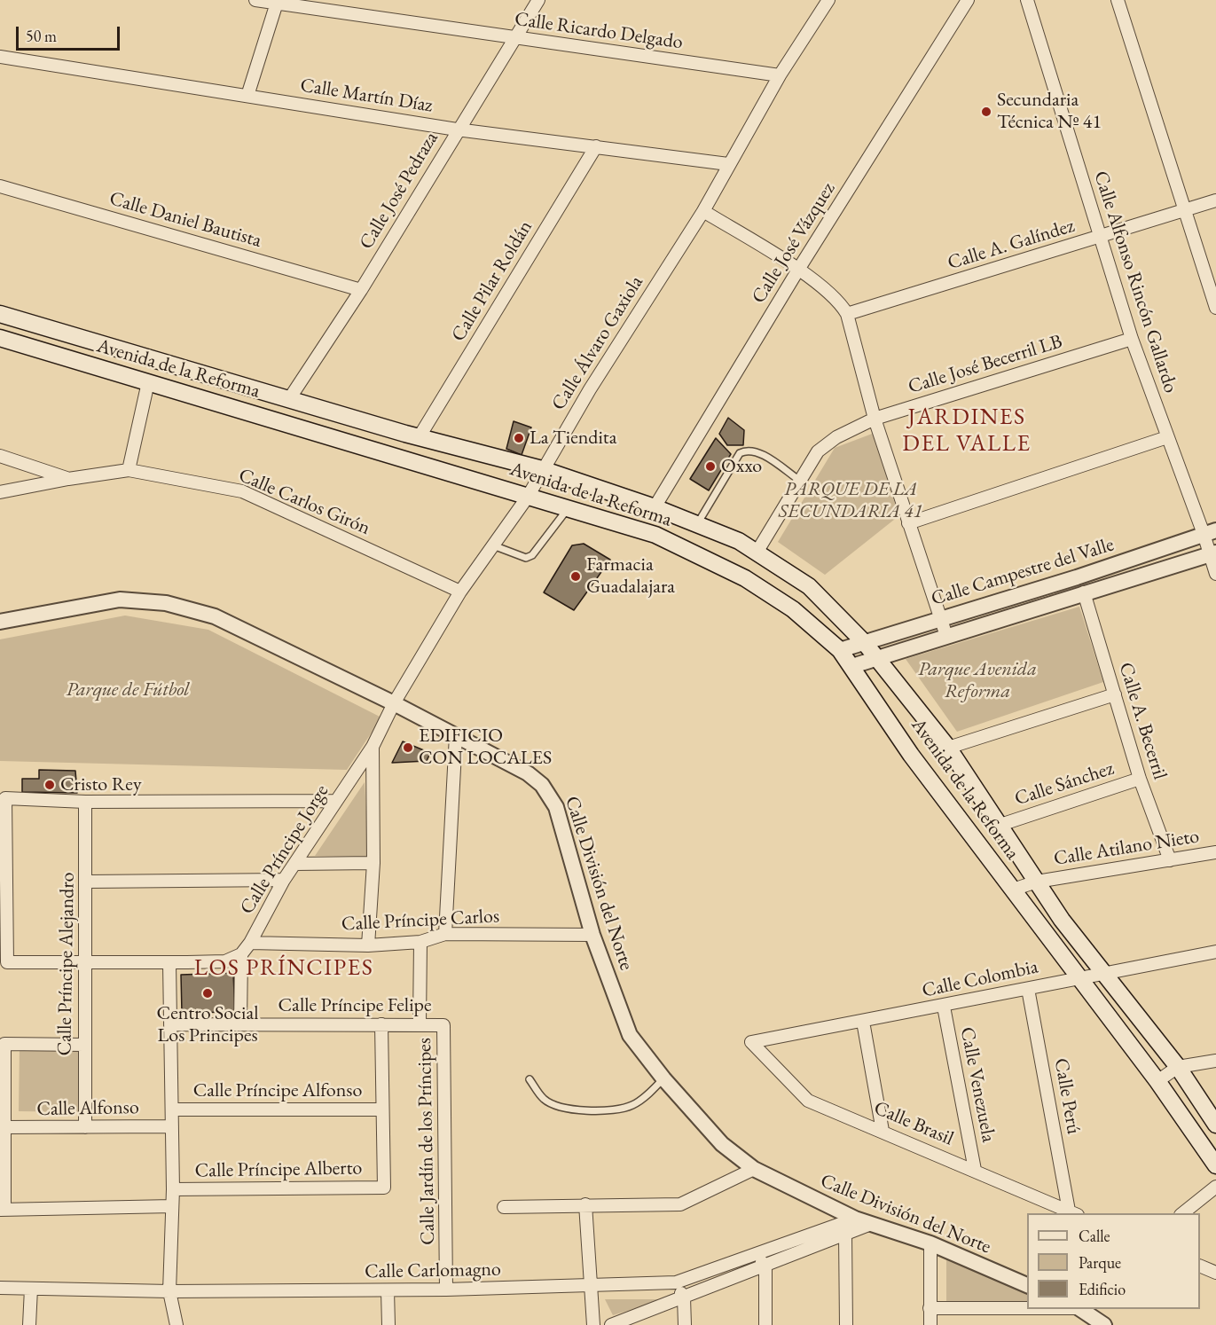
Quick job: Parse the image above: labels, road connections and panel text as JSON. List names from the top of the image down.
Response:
{
  "streets": {
    "main road": ["Avenida de la Reforma"],
    "street": [
      "Calle Ricardo Delgado",
      "Calle Martín Díaz",
      "Calle José Pedraza",
      "Calle Daniel Bautista",
      "Calle José Vázquez",
      "Calle A. Galíndez",
      "Calle Pilar Roldán",
      "Calle Alfonso Rincón Gallardo",
      "Calle Álvaro Gaxiola",
      "Calle José Becerril LB",
      "Calle Carlos Girón",
      "Calle Campestre del Valle",
      "Calle A. Becerril",
      "Calle Sánchez",
      "Calle Atilano Nieto",
      "Calle Príncipe Jorge",
      "Calle División del Norte",
      "Calle Príncipe Carlos",
      "Calle Príncipe Alejandro",
      "Calle Colombia",
      "Calle Príncipe Felipe",
      "Calle Venezuela",
      "Calle Príncipe Alfonso",
      "Calle Perú",
      "Calle Alfonso",
      "Calle Brasil",
      "Calle Jardín de los Príncipes",
      "Calle Príncipe Alberto",
      "Calle Carlomagno"
    ]
  },
  "crossings": [
    ["Calle Ricardo Delgado", "Calle José Pedraza"],
    ["Calle Ricardo Delgado", "Calle Álvaro Gaxiola"],
    ["Calle Martín Díaz", "Calle José Pedraza"],
    ["Calle Martín Díaz", "Calle Pilar Roldán"],
    ["Calle Martín Díaz", "Calle Álvaro Gaxiola"],
    ["Calle José Pedraza", "Calle Daniel Bautista"],
    ["Calle José Pedraza", "Avenida de la Reforma"],
    ["Calle José Vázquez", "Avenida de la Reforma"],
    ["Calle A. Galíndez", "Calle Alfonso Rincón Gallardo"],
    ["Calle Pilar Roldán", "Avenida de la Reforma"],
    ["Calle Alfonso Rincón Gallardo", "Calle José Becerril LB"],
    ["Calle Alfonso Rincón Gallardo", "Calle Campestre del Valle"],
    ["Calle Álvaro Gaxiola", "Avenida de la Reforma"],
    ["Calle Álvaro Gaxiola", "Calle Carlos Girón"],
    ["Calle Álvaro Gaxiola", "Calle Príncipe Jorge"],
    ["Calle Álvaro Gaxiola", "Calle División del Norte"],
    ["Calle José Becerril LB", "Avenida de la Reforma"],
    ["Avenida de la Reforma", "Calle Campestre del Valle"],
    ["Avenida de la Reforma", "Calle Sánchez"],
    ["Avenida de la Reforma", "Calle Atilano Nieto"],
    ["Avenida de la Reforma", "Calle Colombia"],
    ["Calle Campestre del Valle", "Calle A. Becerril"],
    ["Calle A. Becerril", "Calle Sánchez"],
    ["Calle A. Becerril", "Calle Atilano Nieto"],
    ["Calle Príncipe Jorge", "Calle División del Norte"],
    ["Calle Príncipe Jorge", "Calle Príncipe Carlos"],
    ["Calle División del Norte", "Calle Príncipe Carlos"],
    ["Calle División del Norte", "Calle Carlomagno"],
    ["Calle Príncipe Alejandro", "Calle Alfonso"],
    ["Calle Colombia", "Calle Venezuela"],
    ["Calle Colombia", "Calle Perú"],
    ["Calle Colombia", "Calle Brasil"],
    ["Calle Príncipe Felipe", "Calle Jardín de los Príncipes"],
    ["Calle Venezuela", "Calle Brasil"],
    ["Calle Príncipe Alfonso", "Calle Príncipe Alberto"],
    ["Calle Perú", "Calle Brasil"],
    ["Calle Jardín de los Príncipes", "Calle Carlomagno"]
  ],
  "districts": ["JARDINES DEL VALLE", "LOS PRÍNCIPES"],
  "parks": ["PARQUE DE LA SECUNDARIA 41", "Parque Avenida Reforma", "Parque de Fútbol"],
  "places": [
    "Secundaria Técnica Nº 41",
    "La Tiendita",
    "Oxxo",
    "Farmacia Guadalajara",
    "EDIFICIO CON LOCALES",
    "Cristo Rey",
    "Centro Social Los Principes"
  ],
  "legend": ["Calle", "Parque", "Edificio"],
  "scale_bar": "50 m"
}
